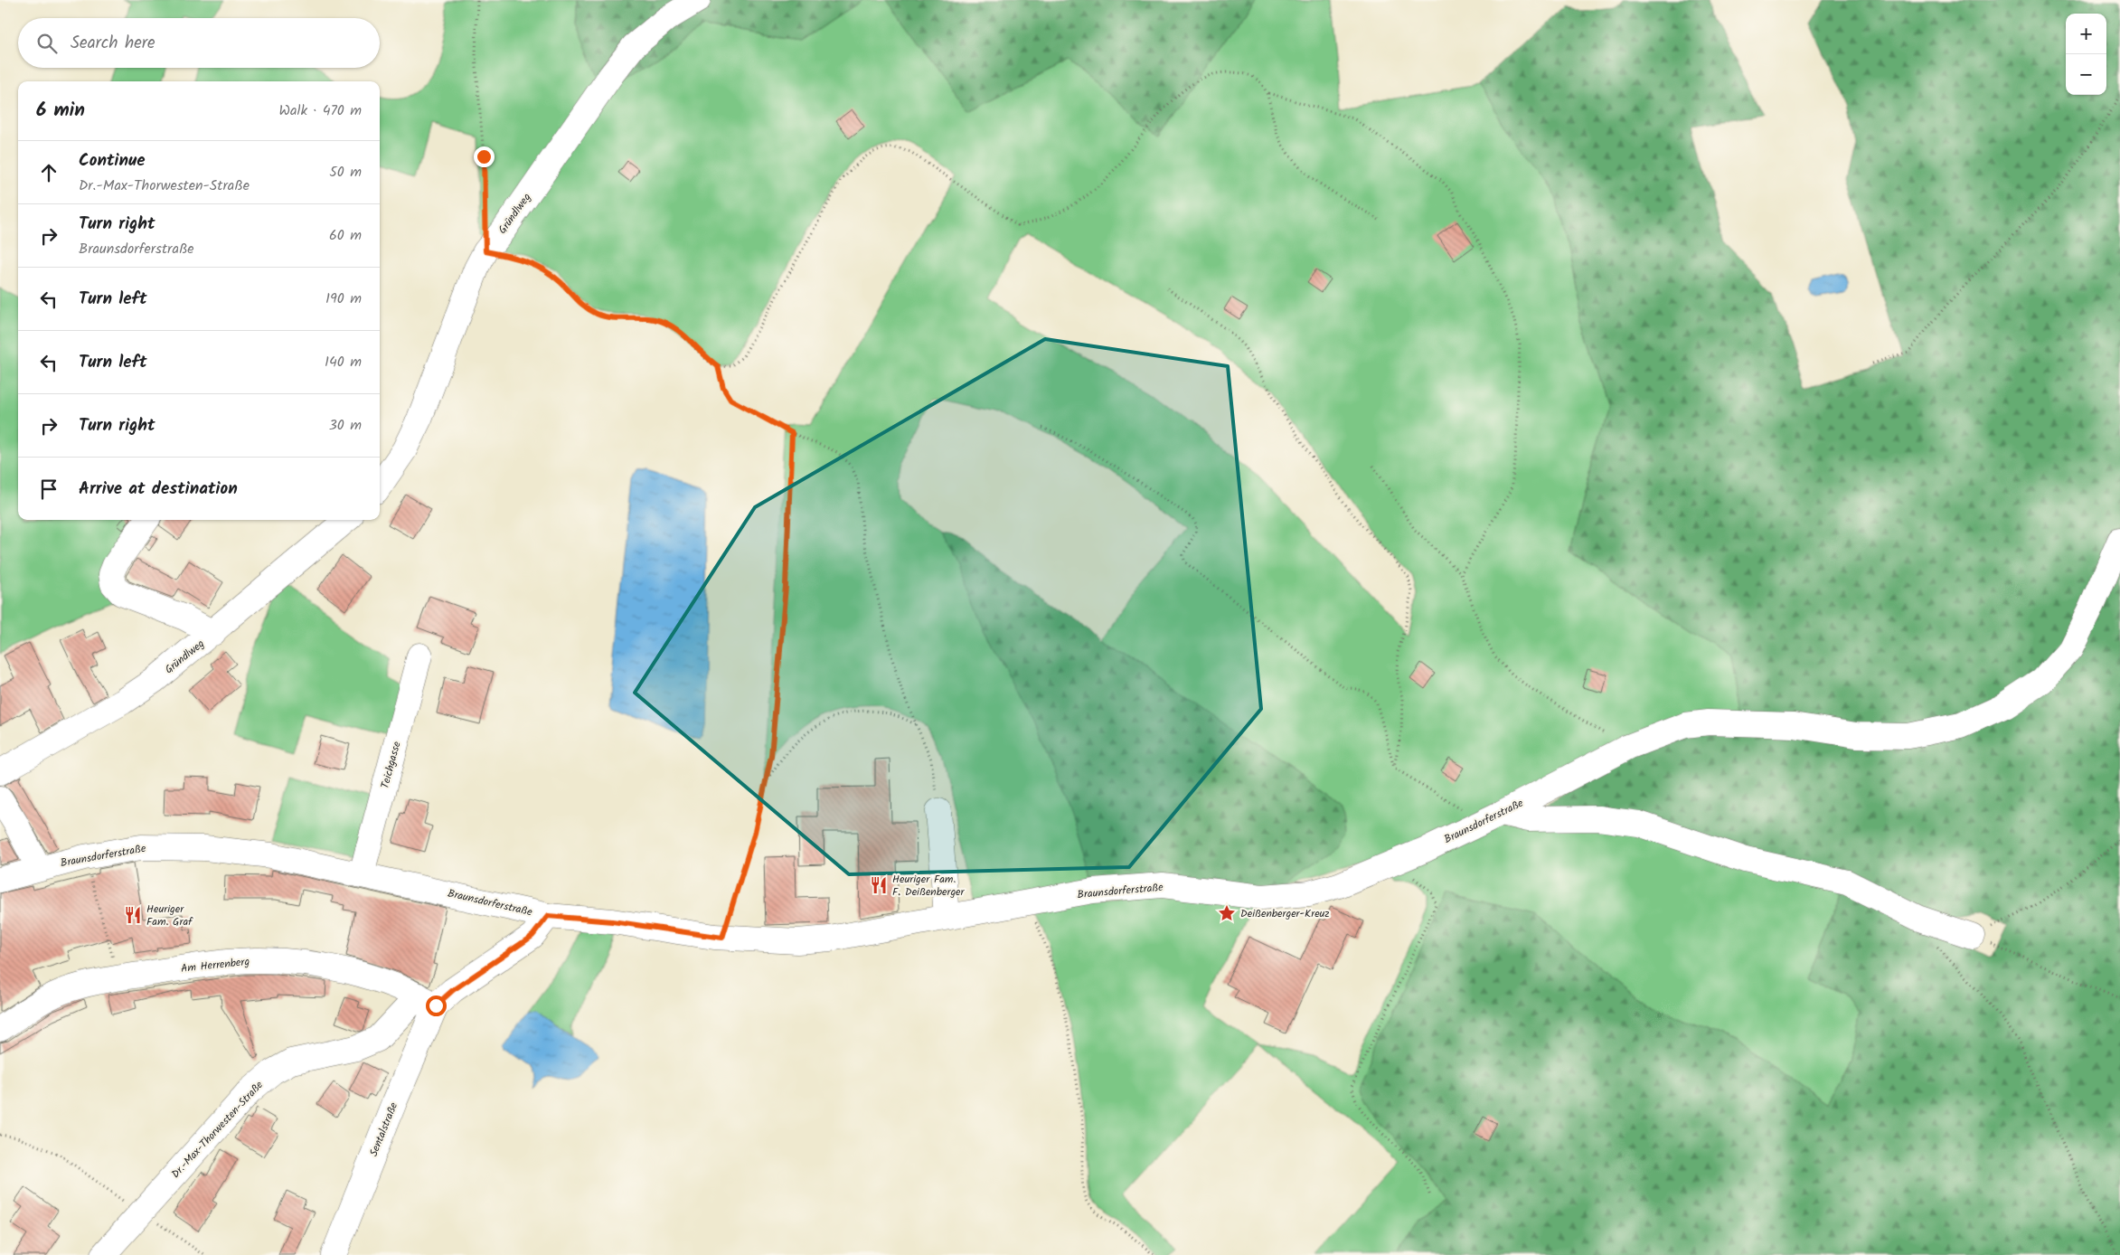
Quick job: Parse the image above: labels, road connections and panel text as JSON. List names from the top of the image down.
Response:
{
  "streets": {
    "street": [
      "Gründlweg",
      "Teichgasse",
      "Braunsdorferstraße",
      "Am Herrenberg",
      "Dr.-Max-Thorwesten-Straße",
      "Sentalstraße"
    ]
  },
  "crossings": [
    ["Teichgasse", "Braunsdorferstraße"],
    ["Braunsdorferstraße", "Dr.-Max-Thorwesten-Straße"],
    ["Am Herrenberg", "Dr.-Max-Thorwesten-Straße"],
    ["Am Herrenberg", "Sentalstraße"],
    ["Dr.-Max-Thorwesten-Straße", "Sentalstraße"]
  ],
  "places": {
    "restaurant": ["Heuriger Fam. F. Deißenberger", "Heuriger Fam. Graf"],
    "place": ["Deißenberger-Kreuz"]
  },
  "page": {
    "map_buttons": ["+", "−"],
    "search": "Search here",
    "heading": ["6 min", "Walk · 470 m"],
    "list": [
      ["Continue", "Dr.-Max-Thorwesten-Straße", "50 m"],
      ["Turn right", "Braunsdorferstraße", "60 m"],
      ["Turn left", "190 m"],
      ["Turn left", "140 m"],
      ["Turn right", "30 m"],
      "Arrive at destination"
    ]
  }
}
